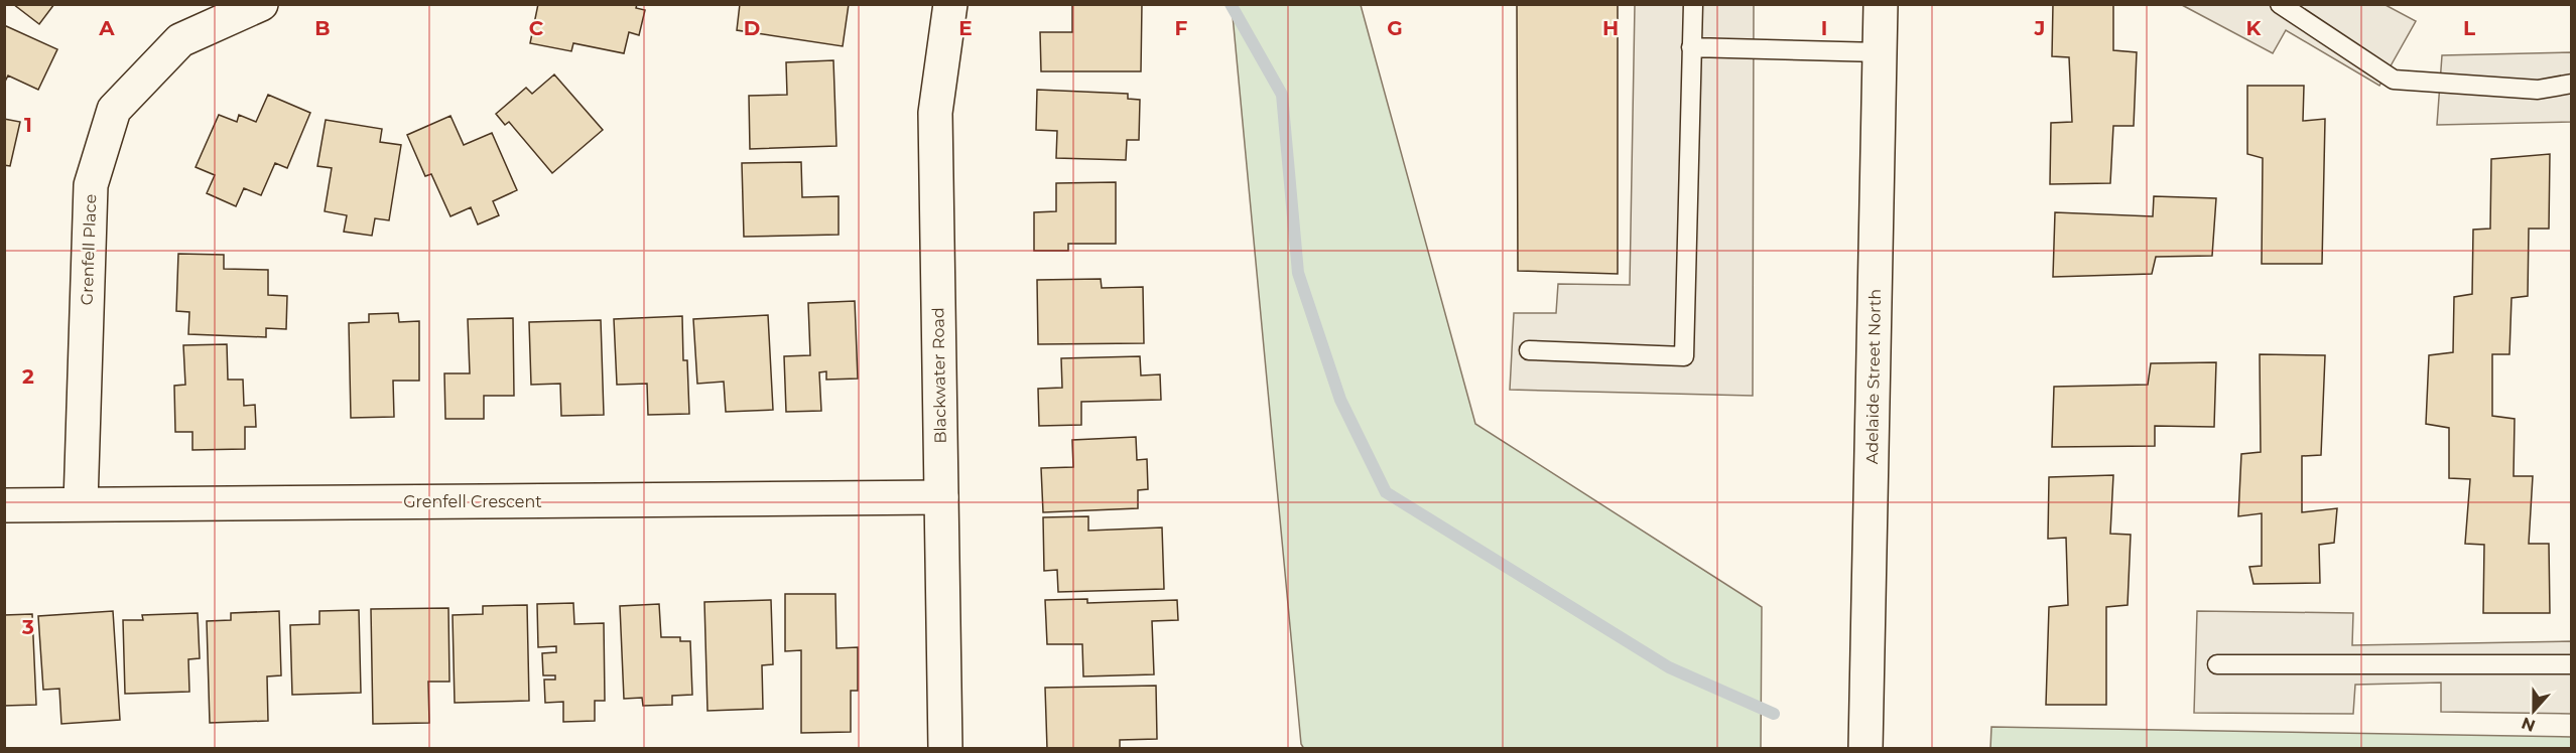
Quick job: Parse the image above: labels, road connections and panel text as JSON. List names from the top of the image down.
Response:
{
  "streets": {
    "street": [
      "Grenfell Place",
      "Blackwater Road",
      "Adelaide Street North",
      "Grenfell Crescent"
    ]
  },
  "crossings": [
    ["Grenfell Place", "Grenfell Crescent"],
    ["Blackwater Road", "Grenfell Crescent"]
  ],
  "north": "bottom",
  "grid": {
    "columns": [
      "A",
      "B",
      "C",
      "D",
      "E",
      "F",
      "G",
      "H",
      "I",
      "J",
      "K",
      "L"
    ],
    "rows": ["1", "2", "3"]
  }
}
